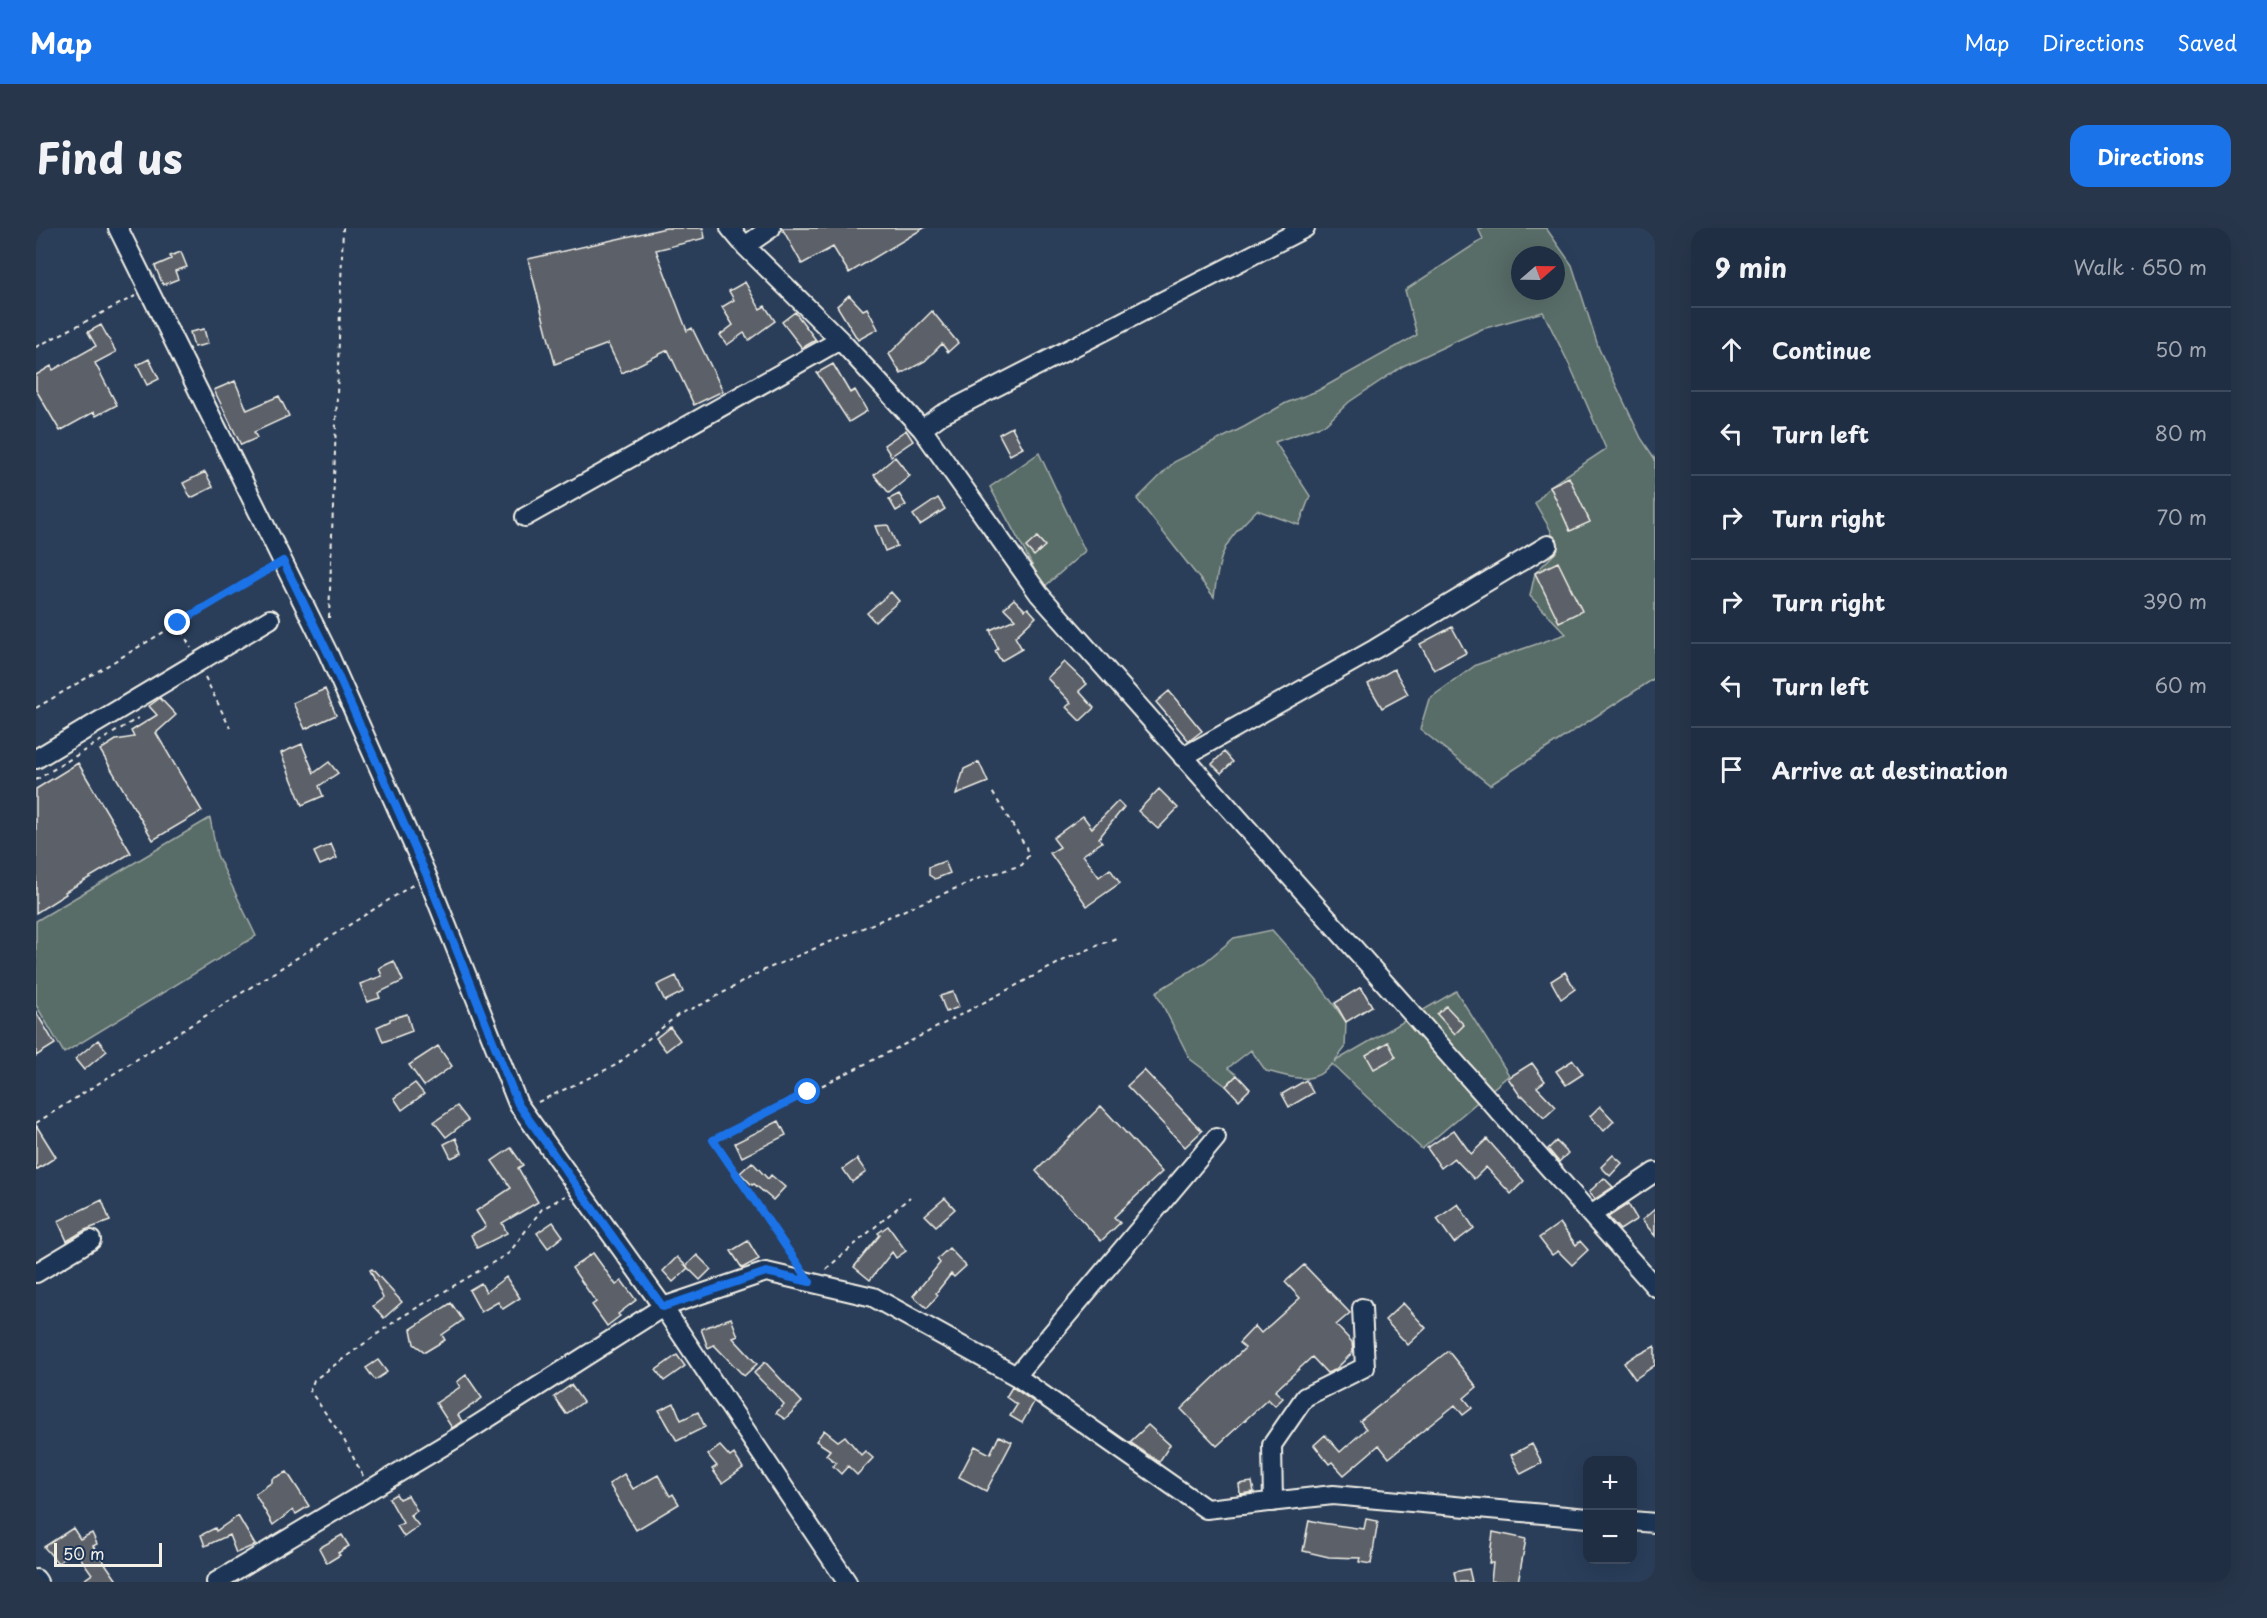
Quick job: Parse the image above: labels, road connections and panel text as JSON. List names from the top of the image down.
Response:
{
  "scale_bar": "50 m",
  "north": "right",
  "page": {
    "header": "Map",
    "nav": ["Map", "Directions", "Saved"],
    "title": "Find us",
    "buttons": "Directions",
    "heading": ["9 min", "Walk · 650 m"],
    "list": [
      ["Continue", "50 m"],
      ["Turn left", "80 m"],
      ["Turn right", "70 m"],
      ["Turn right", "390 m"],
      ["Turn left", "60 m"],
      "Arrive at destination"
    ],
    "map_buttons": ["+", "−"],
    "scale": "50 m"
  }
}
